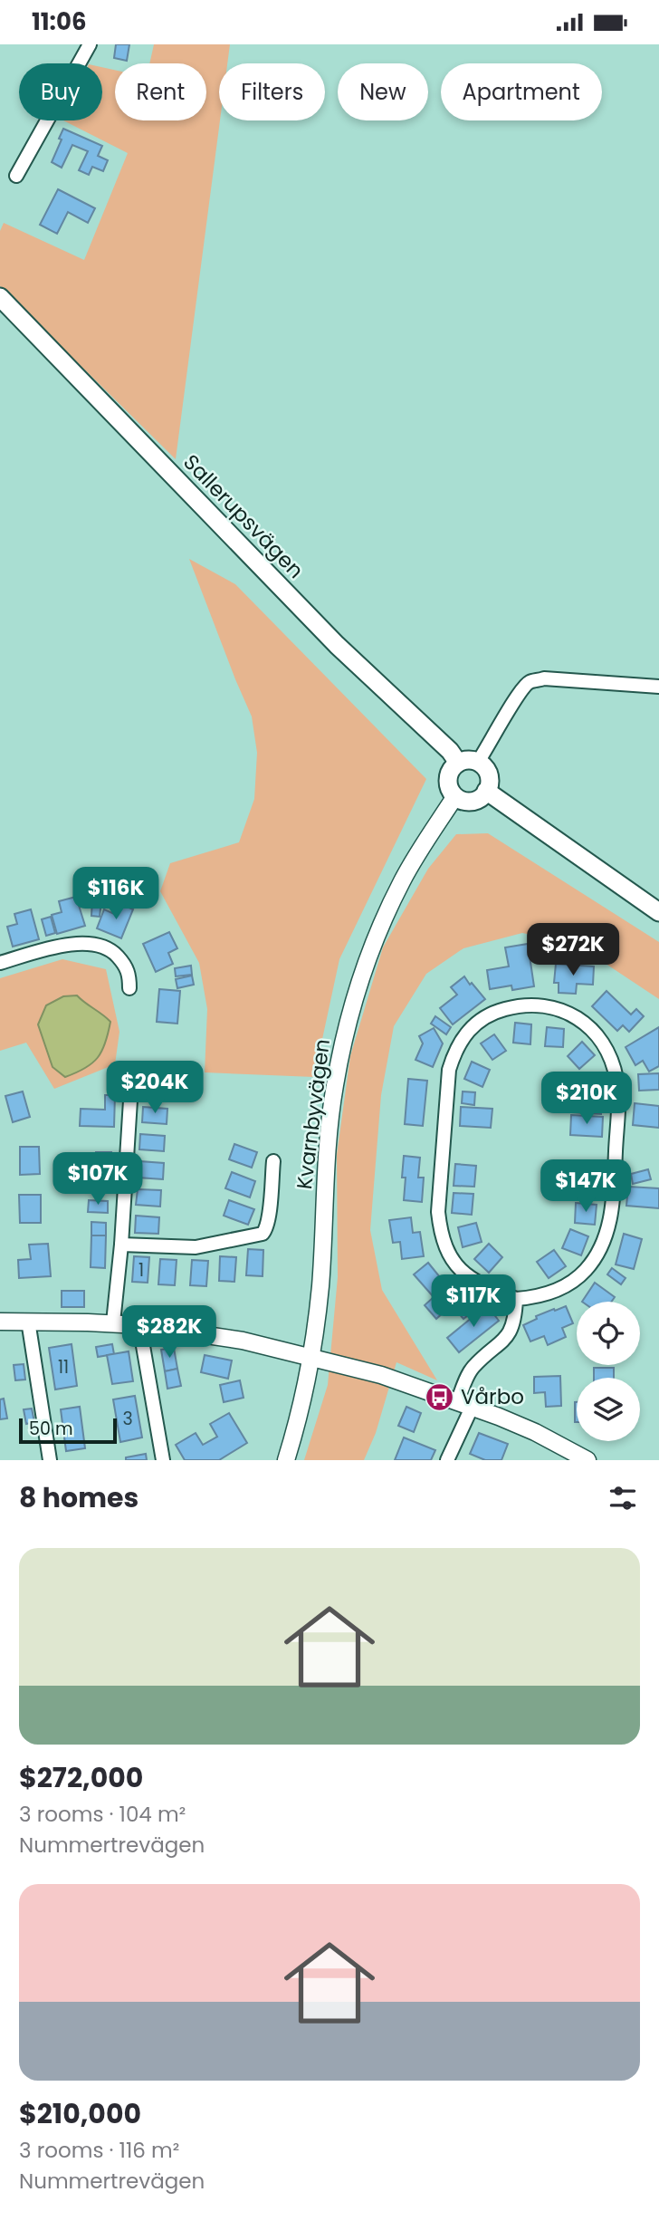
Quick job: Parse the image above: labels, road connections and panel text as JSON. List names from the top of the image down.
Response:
{
  "streets": {
    "main road": ["Sallerupsvägen"],
    "street": ["Kvarnbyvägen"]
  },
  "crossings": [
    ["Sallerupsvägen", "Kvarnbyvägen"]
  ],
  "places": {
    "bus stop": ["Vårbo"]
  },
  "house_numbers": ["1", "11", "3"],
  "scale_bar": "50 m",
  "page": {
    "status": "11:06",
    "chip": [
      "Buy",
      "Rent",
      "Filters",
      "New",
      "Apartment"
    ],
    "price": [
      "$116K",
      "$272K",
      "$204K",
      "$210K",
      "$107K",
      "$147K",
      "$117K",
      "$282K"
    ],
    "scale": "50 m",
    "heading": "8 homes",
    "list": [
      {
        "name": "$272,000",
        "note": "3 rooms · 104 m² · Nummertrevägen"
      },
      {
        "name": "$210,000",
        "note": "3 rooms · 116 m² · Nummertrevägen"
      }
    ]
  }
}
